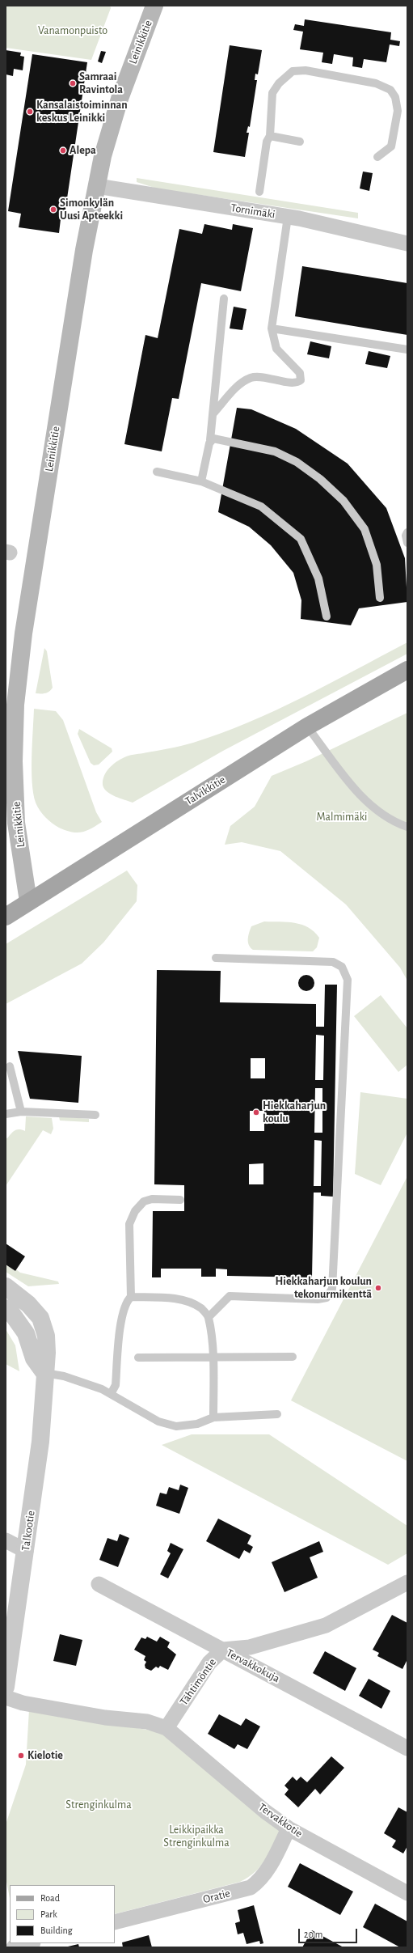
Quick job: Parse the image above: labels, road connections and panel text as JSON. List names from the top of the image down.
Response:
{
  "streets": {
    "main road": ["Leinikkitie", "Talvikkitie"],
    "street": [
      "Tornimäki",
      "Talkootie",
      "Tervakkokuja",
      "Tähtimöntie",
      "Tervakkotie",
      "Oratie"
    ]
  },
  "crossings": [
    ["Leinikkitie", "Tornimäki"],
    ["Leinikkitie", "Talvikkitie"],
    ["Tervakkokuja", "Tähtimöntie"],
    ["Tähtimöntie", "Tervakkotie"],
    ["Tervakkotie", "Oratie"]
  ],
  "parks": [
    "Vanamonpuisto",
    "Malmimäki",
    "Strenginkulma",
    "Leikkipaikka Strenginkulma"
  ],
  "places": [
    "Samraai Ravintola",
    "Kansalaistoiminnan keskus Leinikki",
    "Alepa",
    "Simonkylän Uusi Apteekki",
    "Hiekkaharjun koulu",
    "Hiekkaharjun koulun tekonurmikenttä",
    "Kielotie"
  ],
  "legend": ["Road", "Park", "Building"],
  "scale_bar": "20 m"
}
